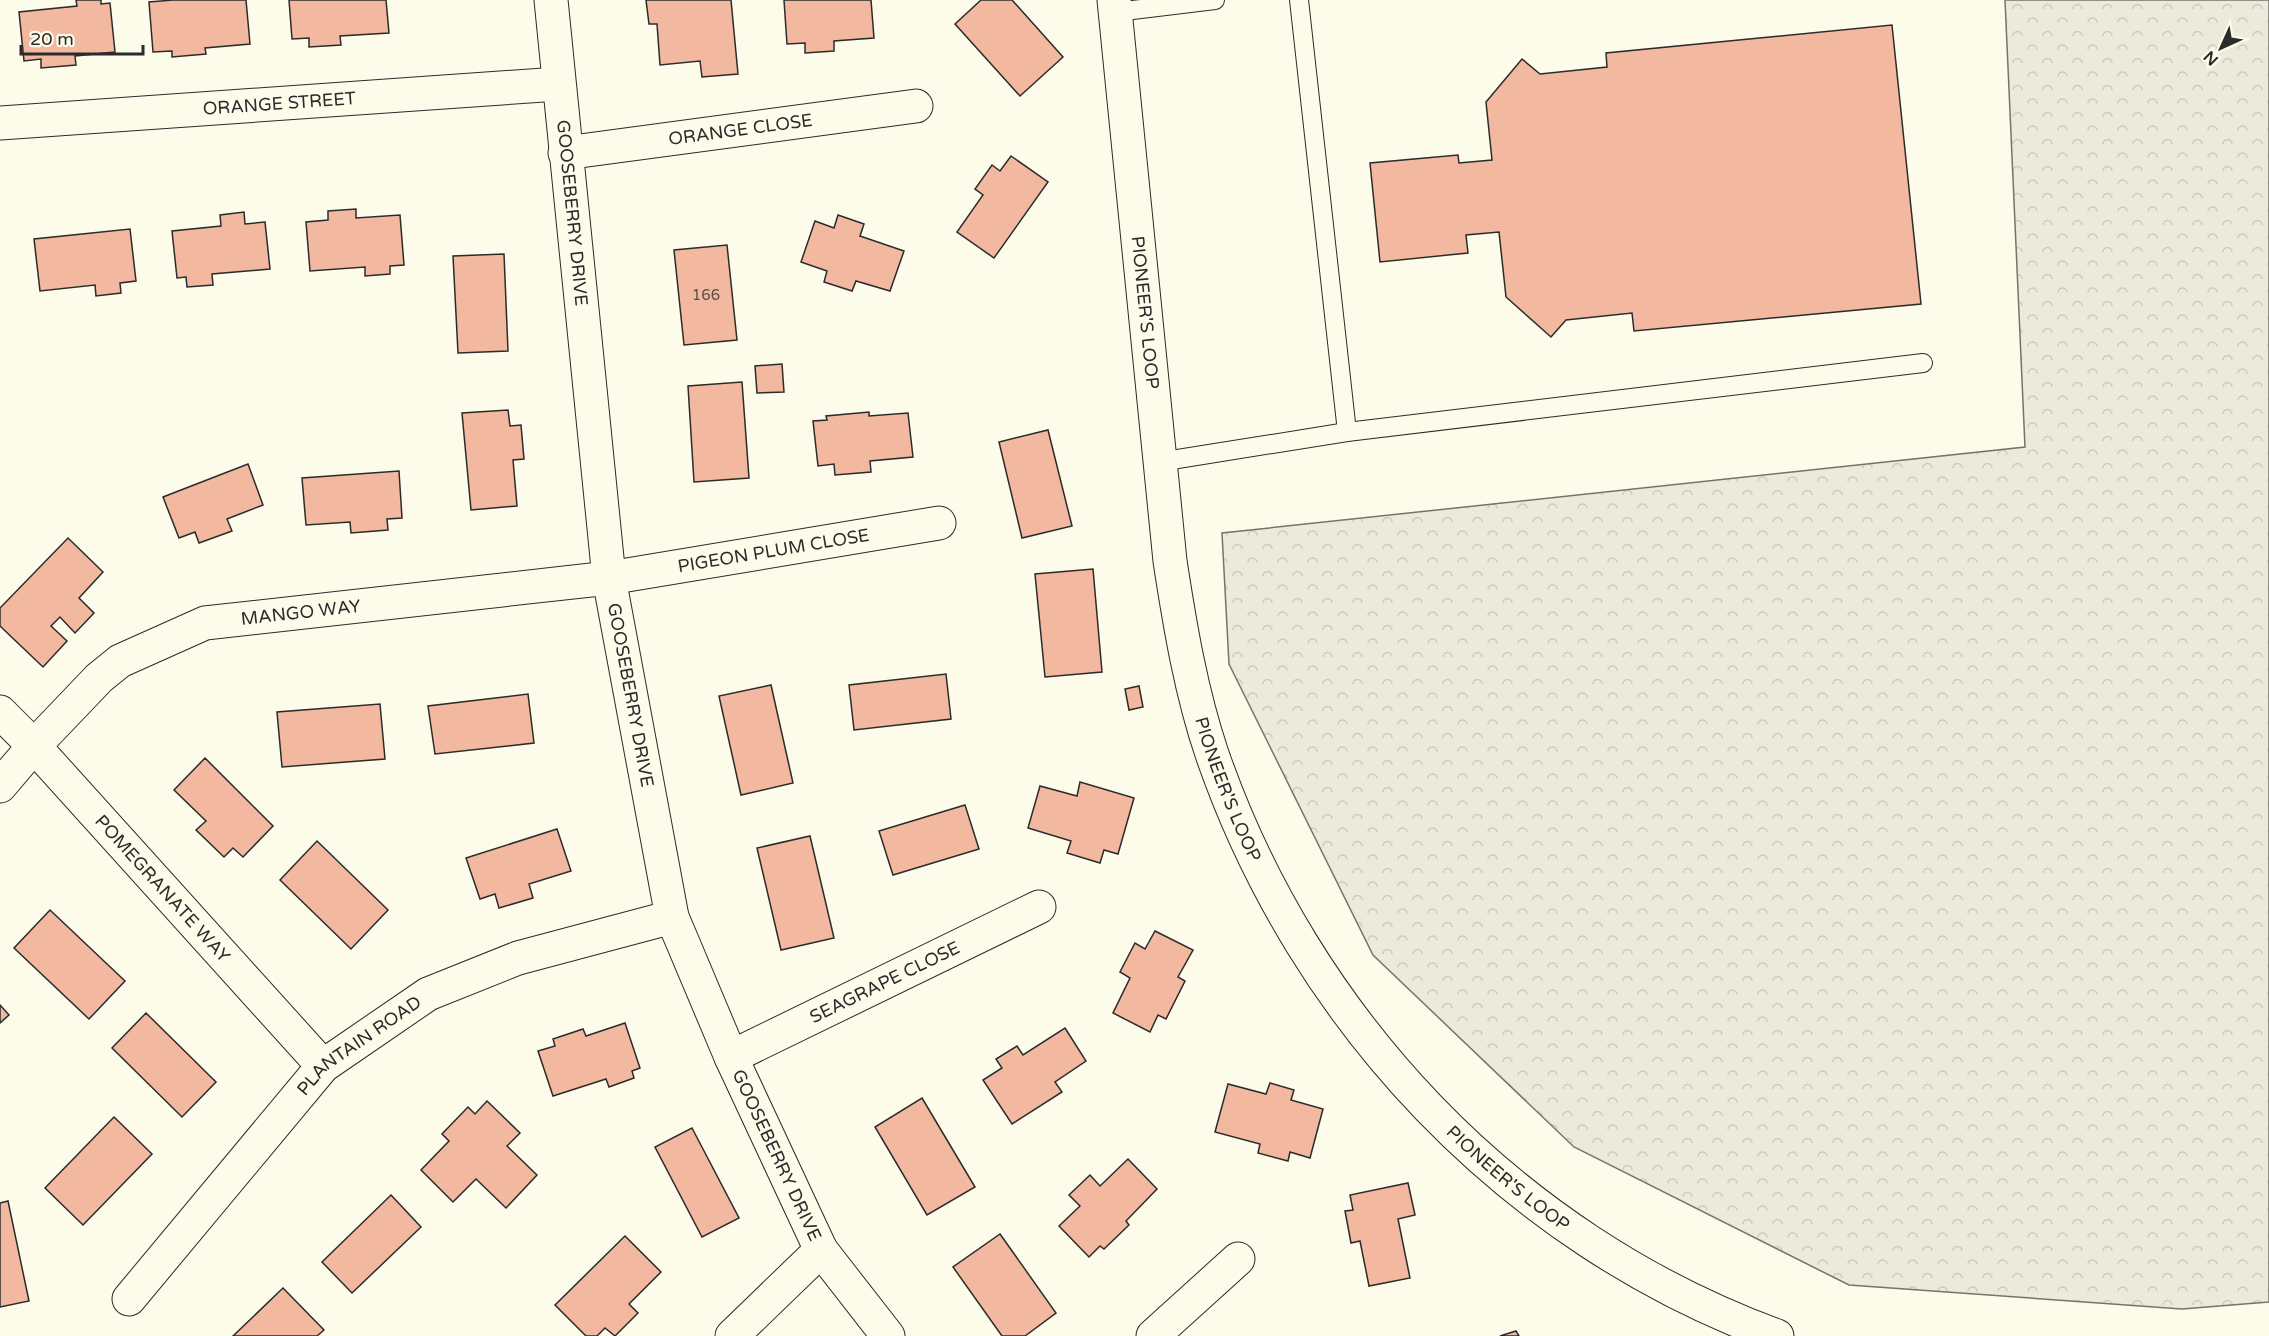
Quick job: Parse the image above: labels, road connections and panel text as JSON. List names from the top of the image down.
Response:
{
  "streets": {
    "street": [
      "ORANGE STREET",
      "ORANGE CLOSE",
      "GOOSEBERRY DRIVE",
      "PIONEER'S LOOP",
      "PIGEON PLUM CLOSE",
      "MANGO WAY",
      "POMEGRANATE WAY",
      "SEAGRAPE CLOSE",
      "PLANTAIN ROAD"
    ]
  },
  "crossings": [
    ["ORANGE STREET", "GOOSEBERRY DRIVE"],
    ["ORANGE CLOSE", "GOOSEBERRY DRIVE"],
    ["GOOSEBERRY DRIVE", "PIGEON PLUM CLOSE"],
    ["GOOSEBERRY DRIVE", "MANGO WAY"],
    ["GOOSEBERRY DRIVE", "SEAGRAPE CLOSE"],
    ["GOOSEBERRY DRIVE", "PLANTAIN ROAD"],
    ["PIGEON PLUM CLOSE", "MANGO WAY"],
    ["MANGO WAY", "POMEGRANATE WAY"],
    ["POMEGRANATE WAY", "PLANTAIN ROAD"]
  ],
  "house_numbers": ["166"],
  "scale_bar": "20 m",
  "north": "bottom left"
}
